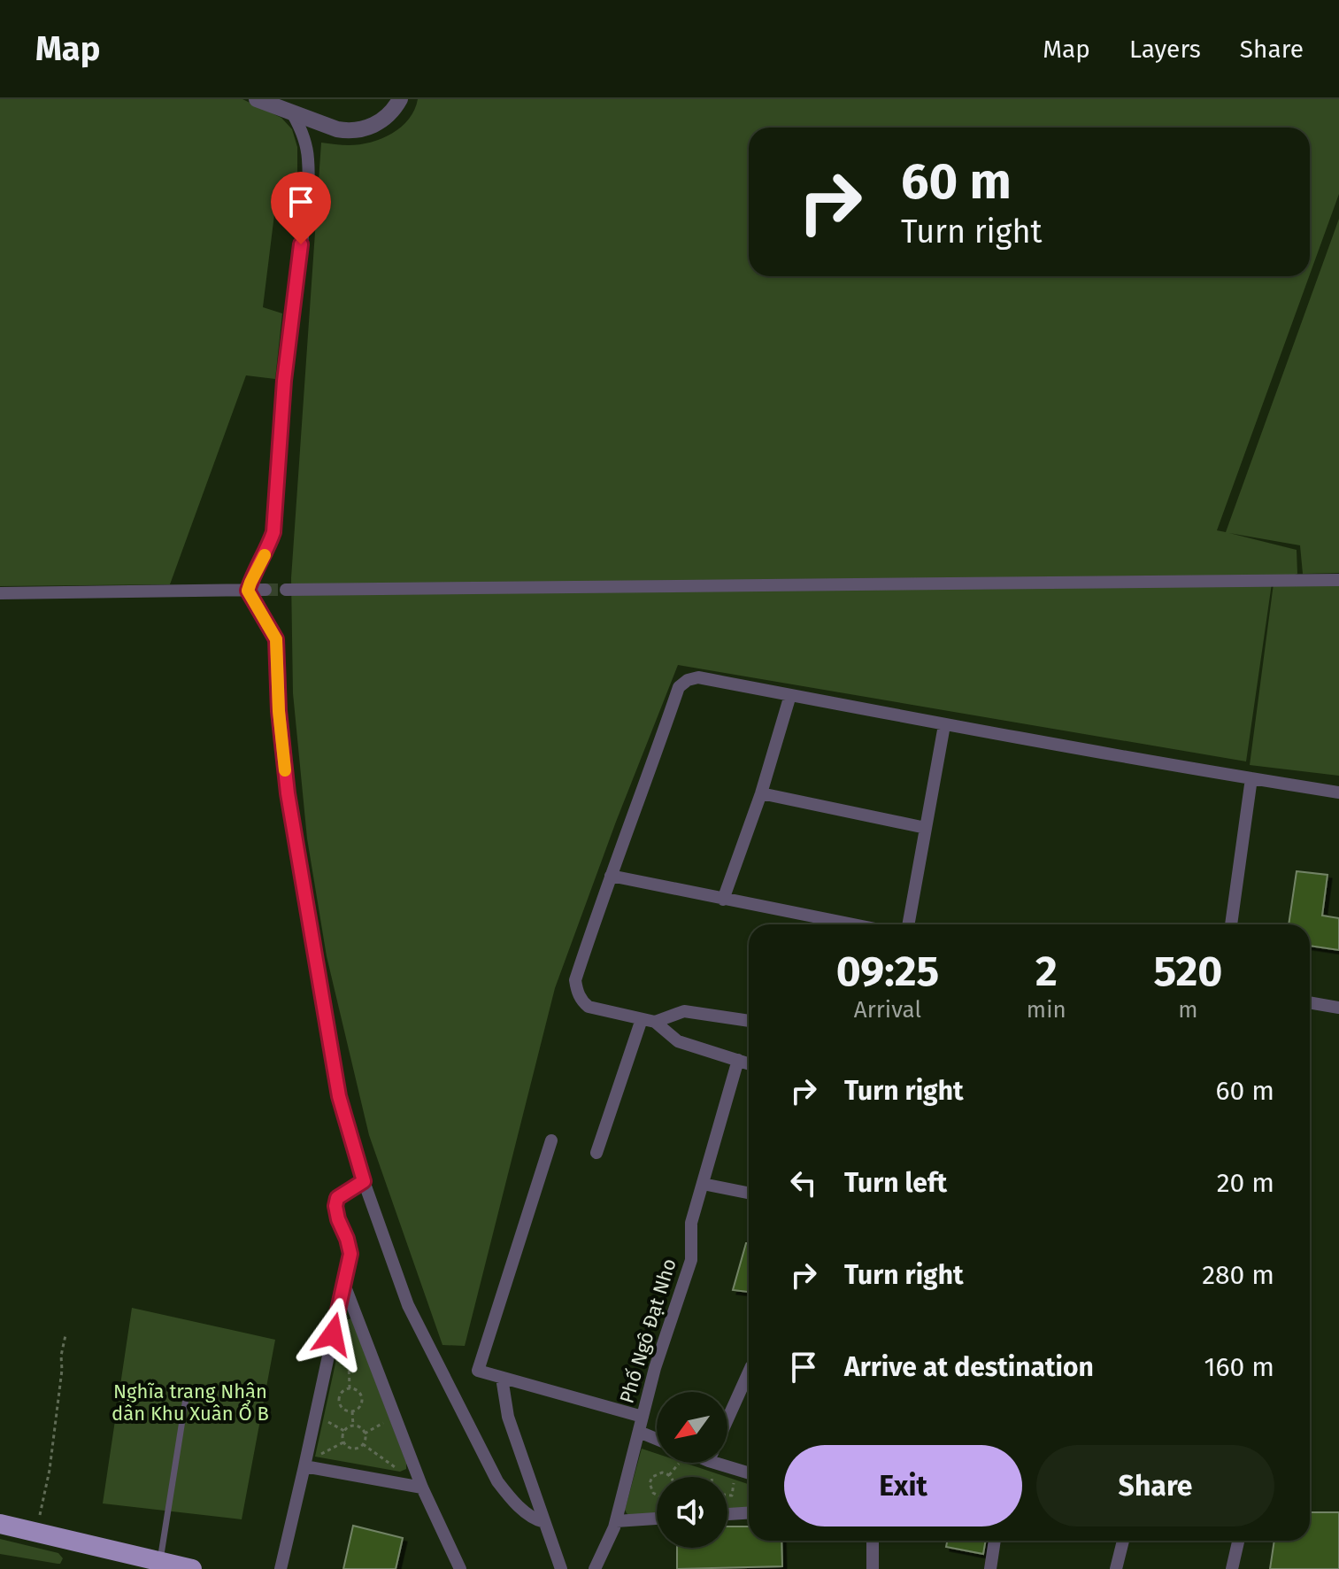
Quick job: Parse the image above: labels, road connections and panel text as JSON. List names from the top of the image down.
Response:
{
  "streets": {
    "street": ["Phố Ngô Đạt Nho"]
  },
  "parks": ["Nghĩa trang Nhân dân Khu Xuân Ổ B"],
  "north": "bottom left",
  "page": {
    "header": "Map",
    "nav": ["Map", "Layers", "Share"],
    "turn": ["60 m", "Turn right"],
    "eta": [
      "09:25",
      "Arrival",
      "2",
      "min",
      "520",
      "m"
    ],
    "list": [
      {
        "name": "Turn right",
        "value": "60 m"
      },
      {
        "name": "Turn left",
        "value": "20 m"
      },
      {
        "name": "Turn right",
        "value": "280 m"
      },
      {
        "name": "Arrive at destination",
        "value": "160 m"
      }
    ],
    "buttons": ["Exit", "Share"]
  }
}
